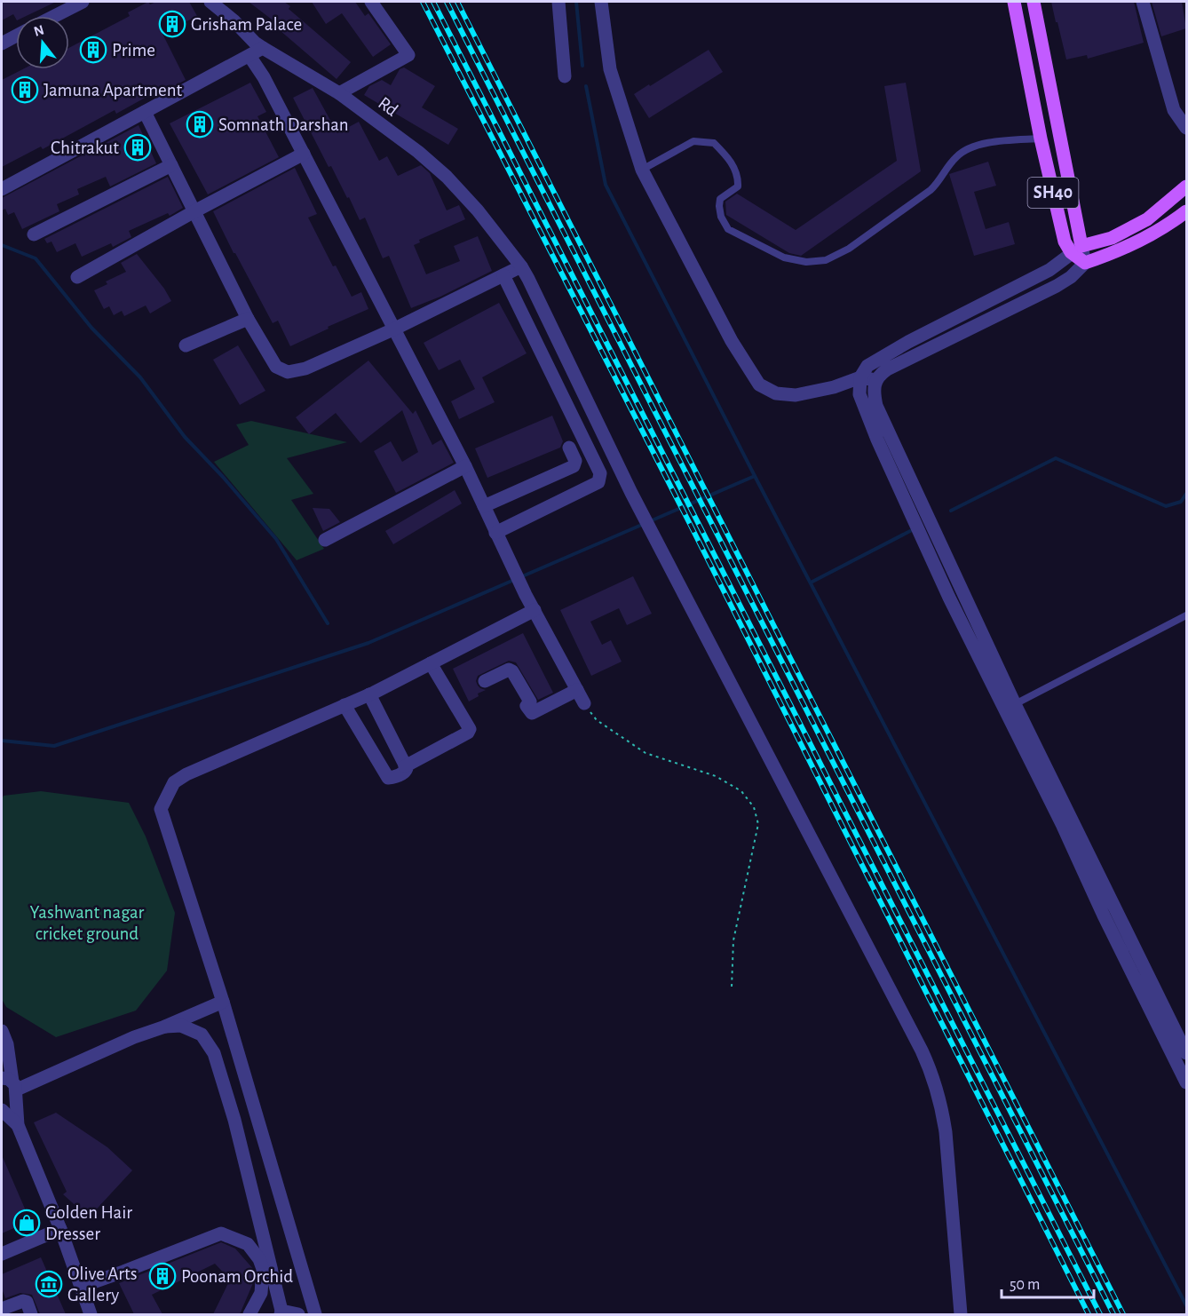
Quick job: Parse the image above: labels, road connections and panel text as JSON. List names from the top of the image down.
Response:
{
  "streets": {
    "main road": ["SH40"],
    "street": ["Rd"]
  },
  "parks": ["Yashwant nagar cricket ground"],
  "places": {
    "building": [
      "Grisham Palace",
      "Prime",
      "Jamuna Apartment",
      "Somnath Darshan",
      "Chitrakut",
      "Poonam Orchid"
    ],
    "shop": ["Golden Hair Dresser"],
    "museum": ["Olive Arts Gallery"]
  },
  "scale_bar": "50 m",
  "north": "top"
}
